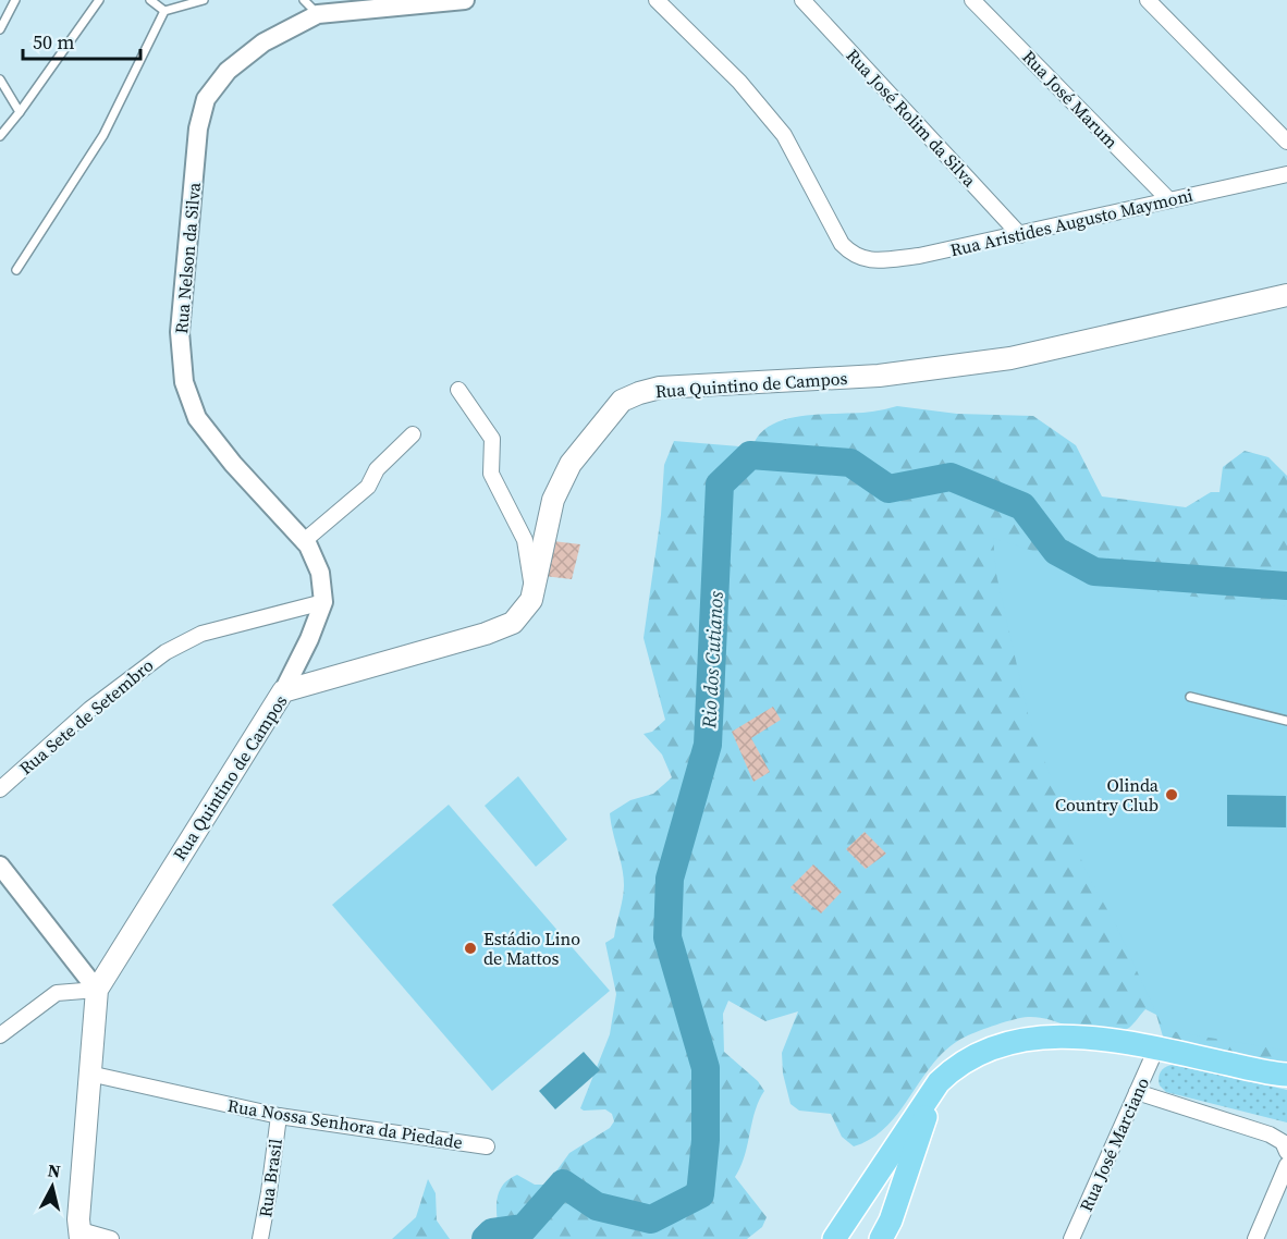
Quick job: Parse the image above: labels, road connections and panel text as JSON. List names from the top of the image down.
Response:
{
  "streets": {
    "main road": ["Rua Quintino de Campos"],
    "street": [
      "Rua José Marum",
      "Rua José Rolim da Silva",
      "Rua Aristides Augusto Maymoni",
      "Rua Nelson da Silva",
      "Rua Sete de Setembro",
      "Rua Nossa Senhora da Piedade",
      "Rua José Marciano",
      "Rua Brasil"
    ]
  },
  "crossings": [
    ["Rua José Marum", "Rua Aristides Augusto Maymoni"],
    ["Rua José Rolim da Silva", "Rua Aristides Augusto Maymoni"],
    ["Rua Nelson da Silva", "Rua Quintino de Campos"],
    ["Rua Nelson da Silva", "Rua Sete de Setembro"],
    ["Rua Nossa Senhora da Piedade", "Rua Brasil"]
  ],
  "water": ["Rio dos Cutianos"],
  "places": ["Olinda Country Club", "Estádio Lino de Mattos"],
  "scale_bar": "50 m",
  "north": "top"
}
